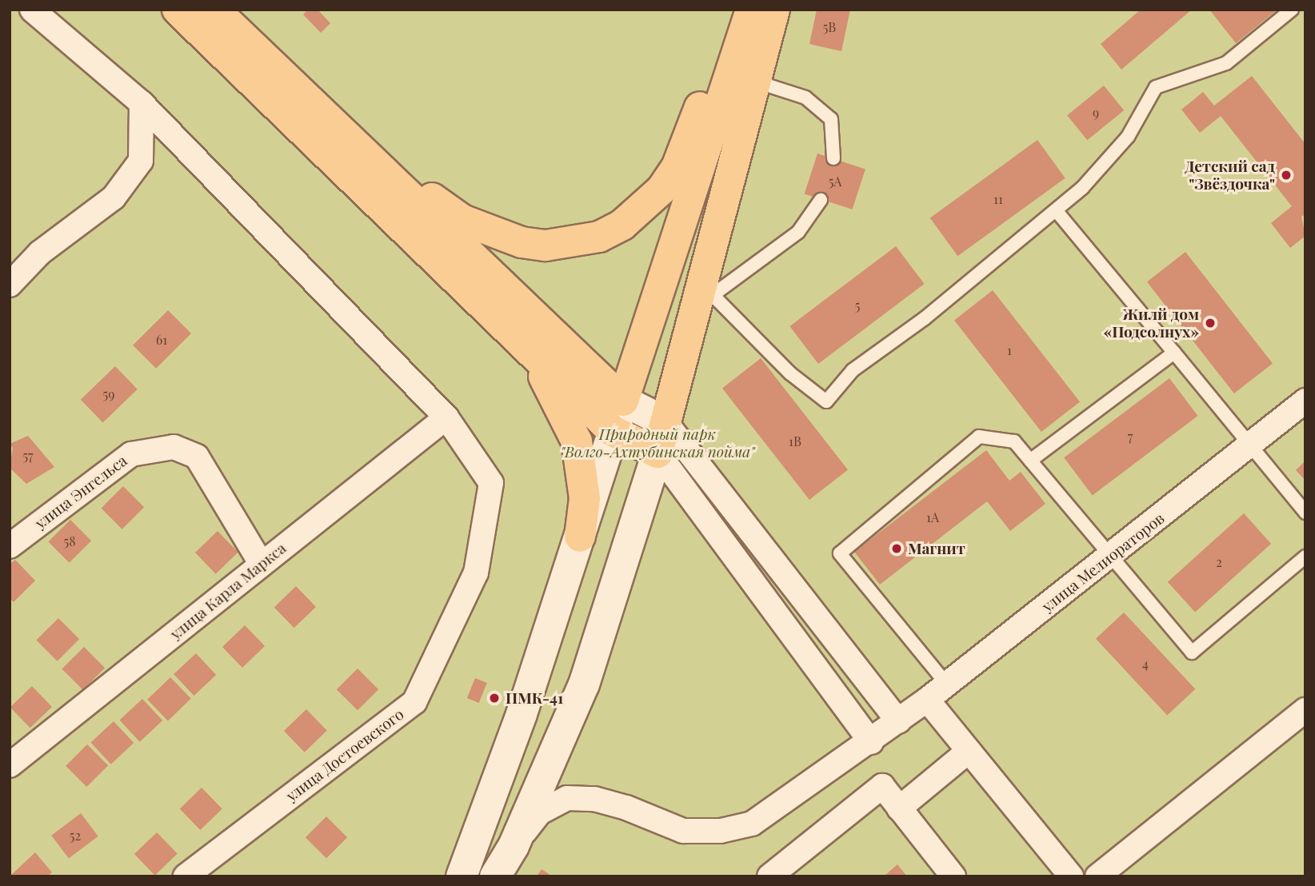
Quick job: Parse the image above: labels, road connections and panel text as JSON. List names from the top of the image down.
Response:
{
  "streets": {
    "street": [
      "улица Энгельса",
      "улица Мелиораторов",
      "улица Карла Маркса",
      "улица Достоевского"
    ]
  },
  "crossings": [
    ["улица Энгельса", "улица Карла Маркса"],
    ["улица Карла Маркса", "улица Достоевского"]
  ],
  "parks": ["Природный парк \"Волго-Ахтубинская пойма\""],
  "places": [
    "Детский сад \"Звёздочка\"",
    "Жилй дом «Подсолнух»",
    "Магнит",
    "ПМК-41"
  ],
  "house_numbers": [
    "5В",
    "9",
    "5А",
    "11",
    "5",
    "61",
    "1",
    "59",
    "7",
    "1В",
    "57",
    "1А",
    "58",
    "2",
    "4",
    "52"
  ]
}
